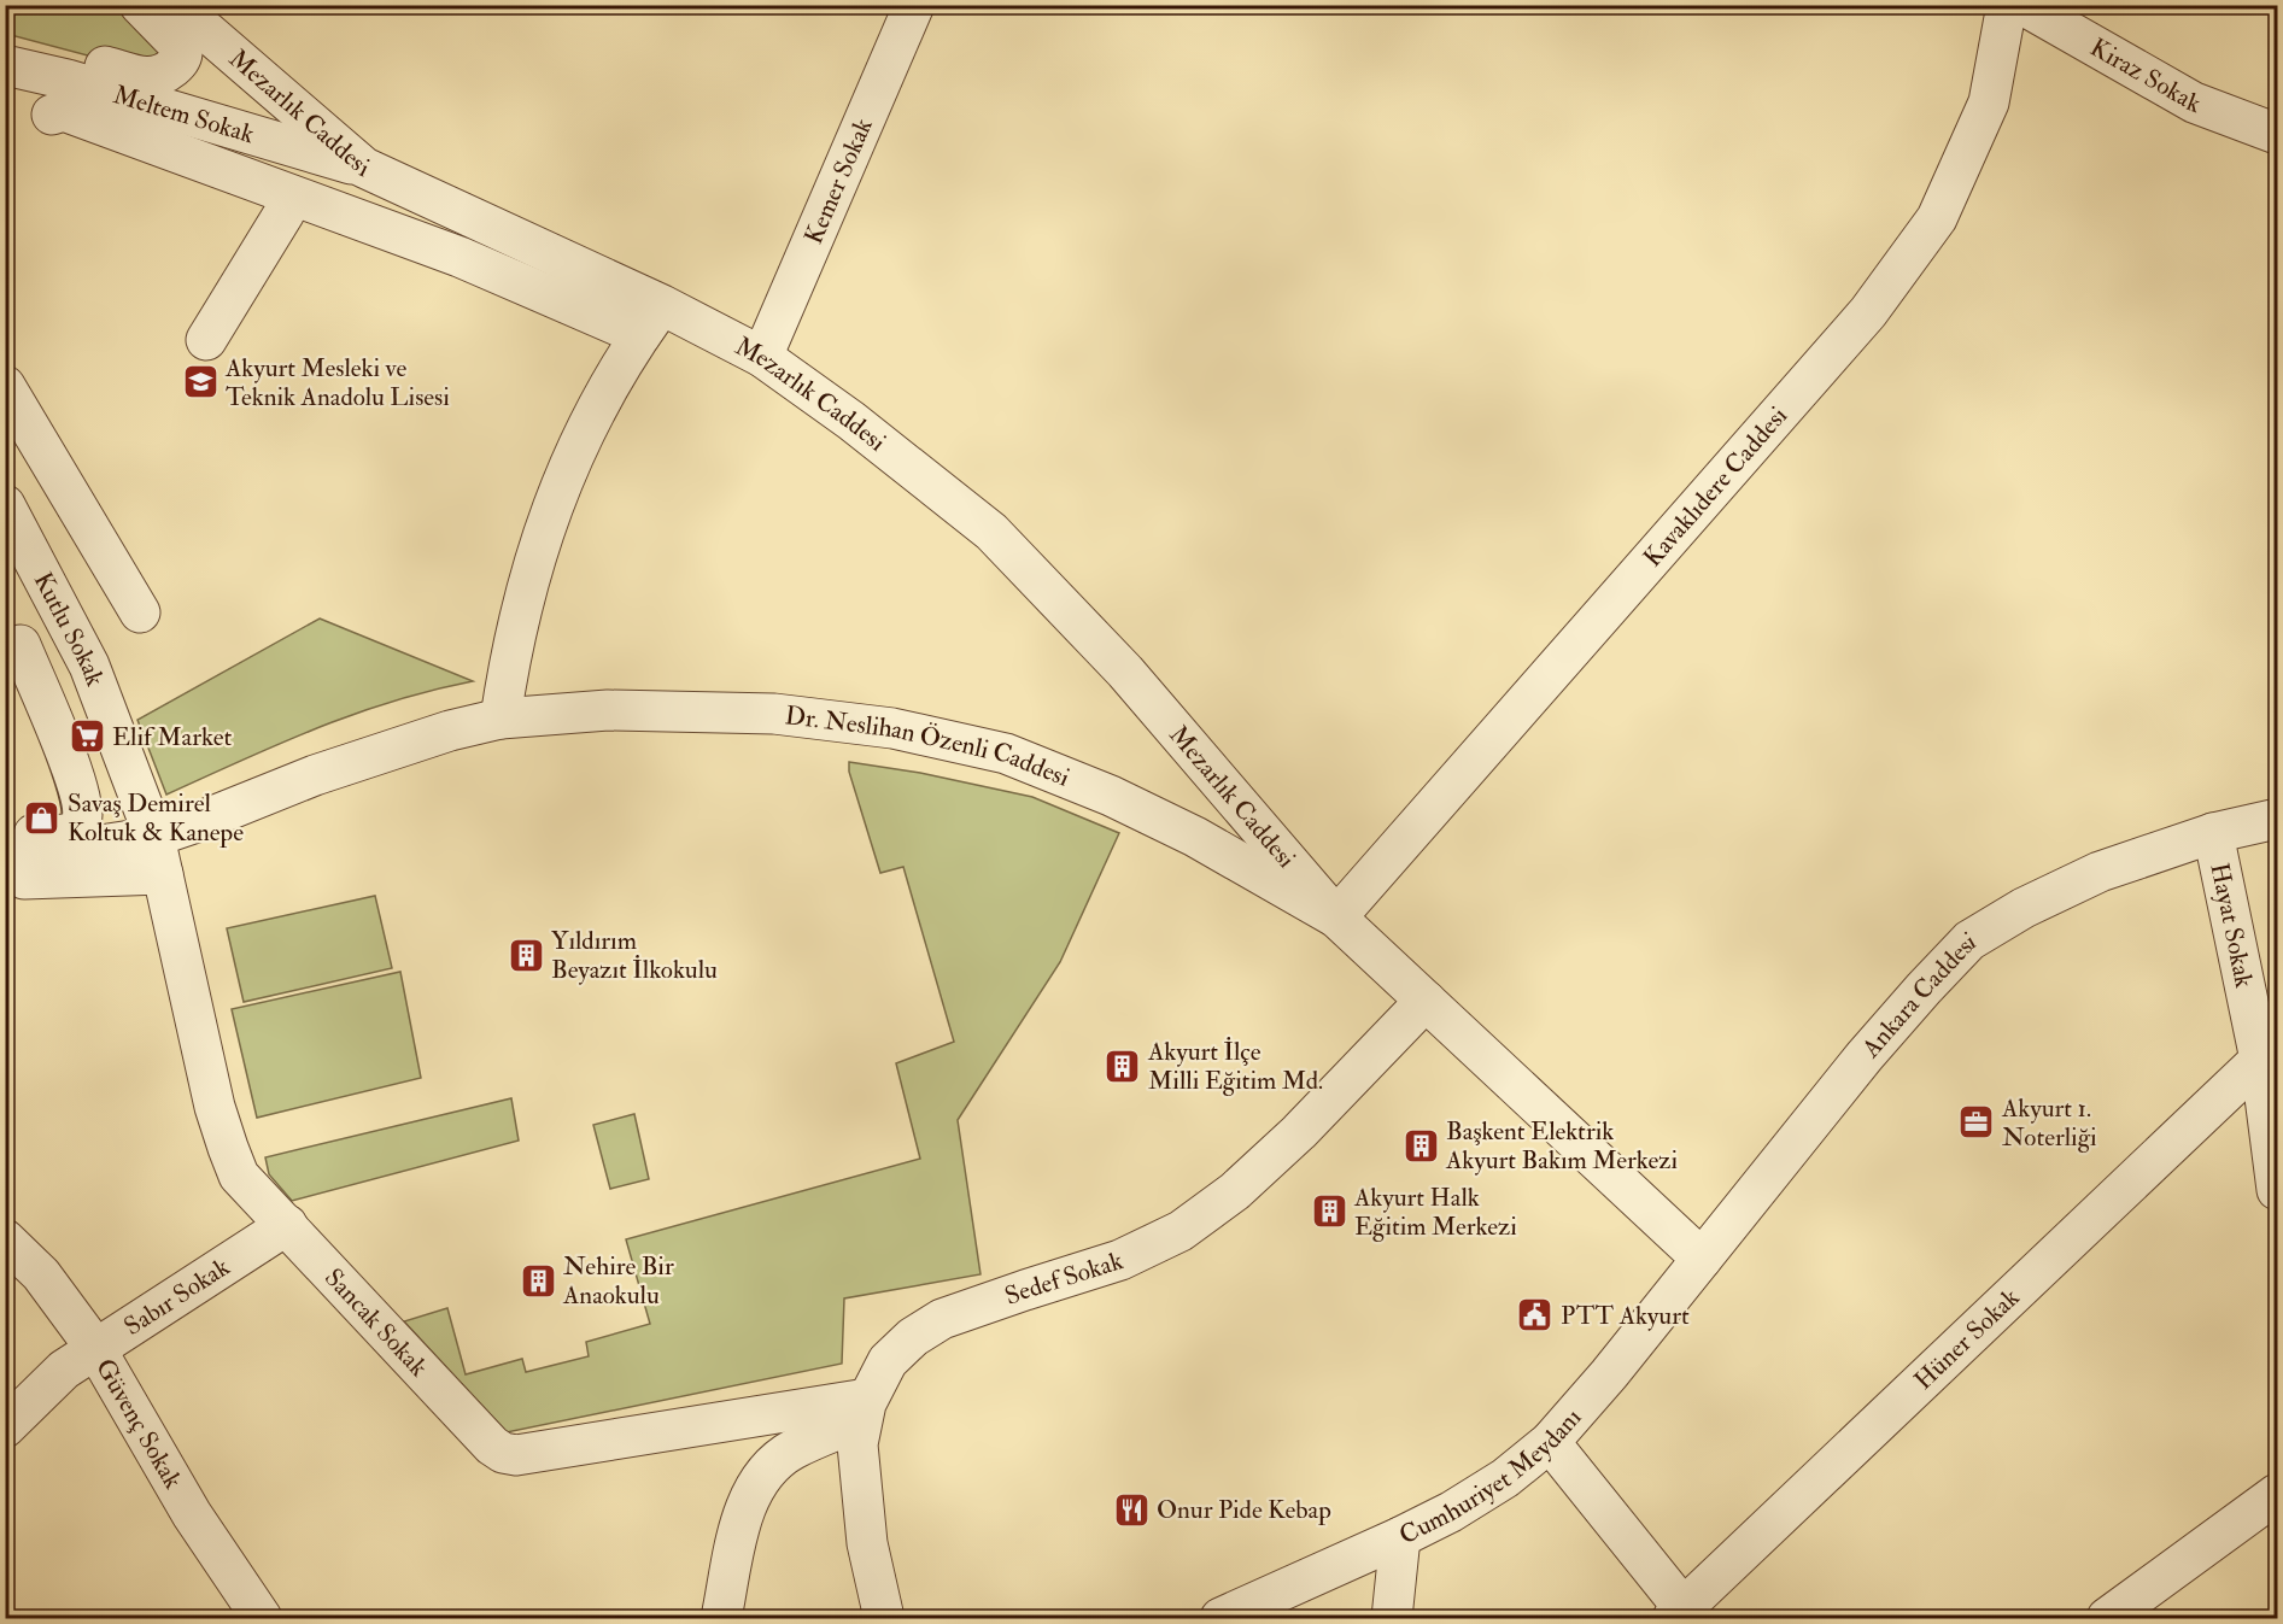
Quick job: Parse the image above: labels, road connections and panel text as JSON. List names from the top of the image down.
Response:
{
  "streets": {
    "street": [
      "Kiraz Sokak",
      "Mezarlık Caddesi",
      "Meltem Sokak",
      "Kemer Sokak",
      "Kavaklıdere Caddesi",
      "Kutlu Sokak",
      "Dr. Neslihan Özenli Caddesi",
      "Hayat Sokak",
      "Ankara Caddesi",
      "Sedef Sokak",
      "Sabır Sokak",
      "Sancak Sokak",
      "Hüner Sokak",
      "Güvenç Sokak",
      "Cumhuriyet Meydanı"
    ]
  },
  "crossings": [
    ["Mezarlık Caddesi", "Meltem Sokak"],
    ["Mezarlık Caddesi", "Kemer Sokak"],
    ["Mezarlık Caddesi", "Kavaklıdere Caddesi"],
    ["Mezarlık Caddesi", "Dr. Neslihan Özenli Caddesi"],
    ["Kavaklıdere Caddesi", "Dr. Neslihan Özenli Caddesi"],
    ["Kutlu Sokak", "Dr. Neslihan Özenli Caddesi"],
    ["Kutlu Sokak", "Sancak Sokak"],
    ["Dr. Neslihan Özenli Caddesi", "Ankara Caddesi"],
    ["Dr. Neslihan Özenli Caddesi", "Sedef Sokak"],
    ["Dr. Neslihan Özenli Caddesi", "Sancak Sokak"],
    ["Dr. Neslihan Özenli Caddesi", "Cumhuriyet Meydanı"],
    ["Hayat Sokak", "Ankara Caddesi"],
    ["Hayat Sokak", "Hüner Sokak"],
    ["Ankara Caddesi", "Cumhuriyet Meydanı"],
    ["Sedef Sokak", "Sancak Sokak"],
    ["Sabır Sokak", "Sancak Sokak"],
    ["Sabır Sokak", "Güvenç Sokak"]
  ],
  "places": {
    "school or university": ["Akyurt Mesleki ve Teknik Anadolu Lisesi"],
    "supermarket": ["Elif Market"],
    "shop": ["Savaş Demirel Koltuk & Kanepe"],
    "building": [
      "Yıldırım Beyazıt İlkokulu",
      "Akyurt İlçe Milli Eğitim Md.",
      "Başkent Elektrik Akyurt Bakım Merkezi",
      "Akyurt Halk Eğitim Merkezi",
      "Nehire Bir Anaokulu"
    ],
    "office": ["Akyurt 1. Noterliği"],
    "public building": ["PTT Akyurt"],
    "restaurant": ["Onur Pide Kebap"]
  }
}
